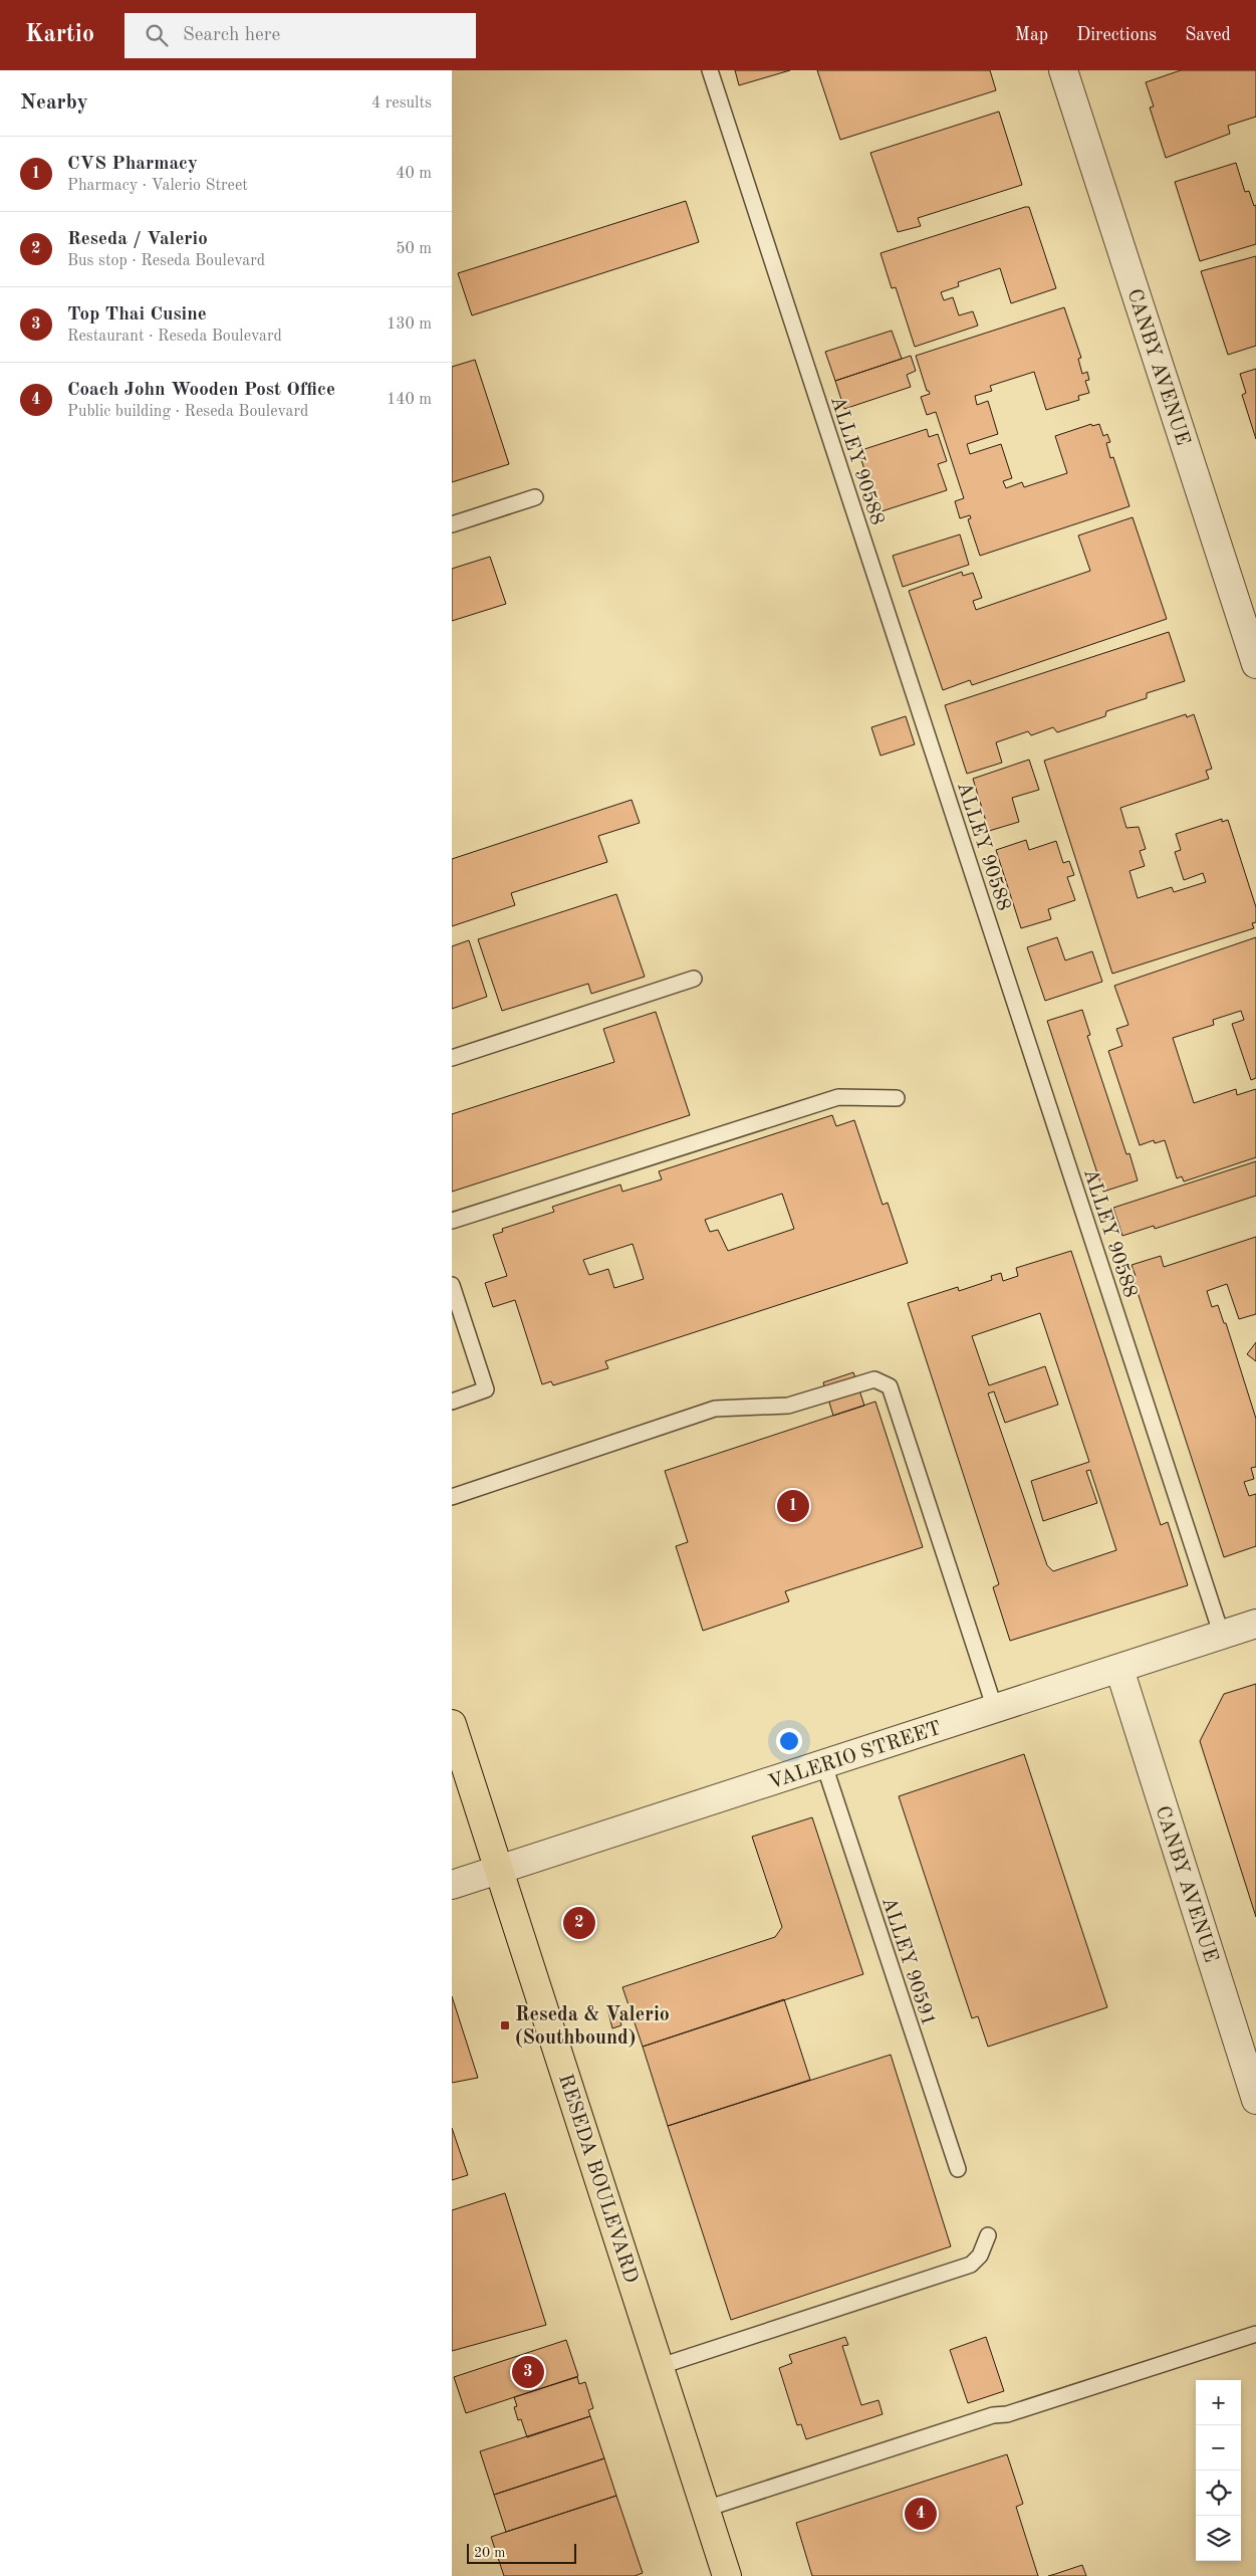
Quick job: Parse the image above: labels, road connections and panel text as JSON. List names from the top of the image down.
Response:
{
  "streets": {
    "main road": ["RESEDA BOULEVARD"],
    "street": ["CANBY AVENUE", "VALERIO STREET"],
    "lane": ["ALLEY 90588", "ALLEY 90591"]
  },
  "crossings": [
    ["CANBY AVENUE", "VALERIO STREET"],
    ["ALLEY 90588", "VALERIO STREET"],
    ["VALERIO STREET", "ALLEY 90591"],
    ["VALERIO STREET", "RESEDA BOULEVARD"]
  ],
  "places": {
    "transit": ["Reseda & Valerio (Southbound)"]
  },
  "scale_bar": "20 m",
  "page": {
    "header": "Kartio",
    "search": "Search here",
    "nav": ["Map", "Directions", "Saved"],
    "heading": ["Nearby", "4 results"],
    "list": [
      {
        "mark": "1",
        "name": "CVS Pharmacy",
        "note": "Pharmacy · Valerio Street",
        "value": "40 m"
      },
      {
        "mark": "2",
        "name": "Reseda / Valerio",
        "note": "Bus stop · Reseda Boulevard",
        "value": "50 m"
      },
      {
        "mark": "3",
        "name": "Top Thai Cusine",
        "note": "Restaurant · Reseda Boulevard",
        "value": "130 m"
      },
      {
        "mark": "4",
        "name": "Coach John Wooden Post Office",
        "note": "Public building · Reseda Boulevard",
        "value": "140 m"
      }
    ],
    "pins": [
      "1",
      "2",
      "3",
      "4"
    ],
    "map_buttons": ["+", "−"],
    "scale": "20 m"
  }
}
